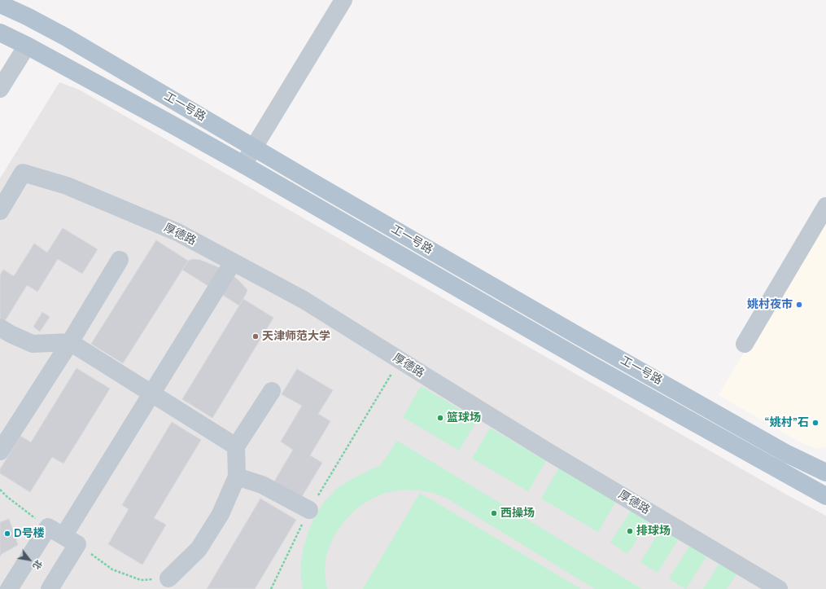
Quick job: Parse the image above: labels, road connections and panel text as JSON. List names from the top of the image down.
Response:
{
  "streets": {
    "main road": ["工一号路"],
    "street": ["厚德路"]
  },
  "places": [
    "姚村夜市",
    "天津师范大学",
    "篮球场",
    "“姚村”石",
    "西操场",
    "排球场",
    "D号楼"
  ],
  "north": "bottom right"
}
